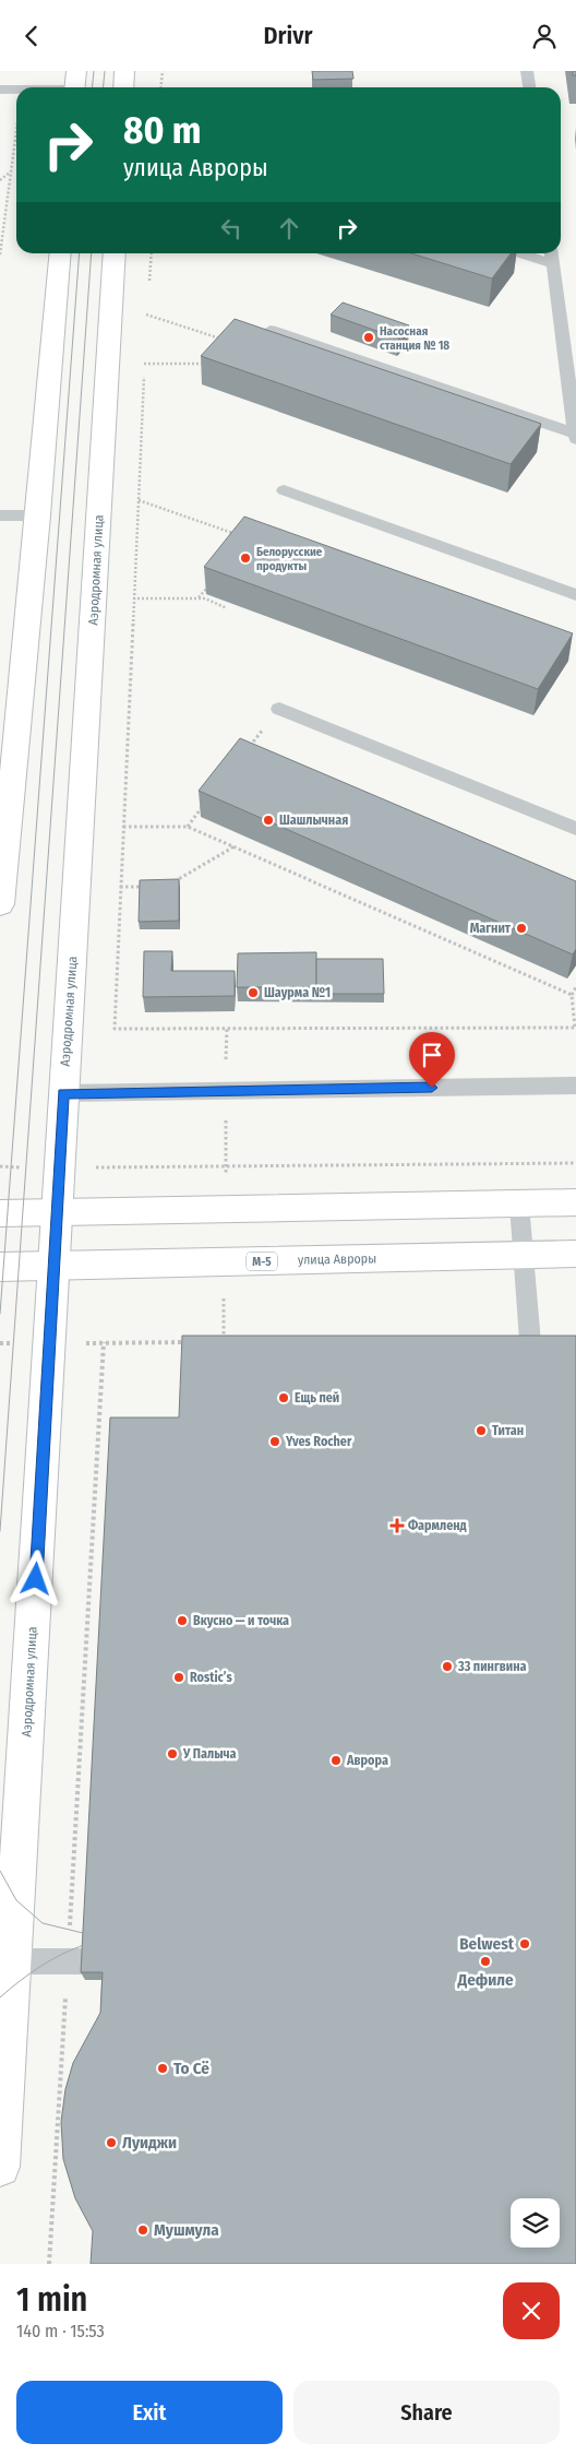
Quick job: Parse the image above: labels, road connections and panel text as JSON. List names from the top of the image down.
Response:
{
  "streets": {
    "main road": ["Аэродромная улица", "улица Авроры", "М-5"]
  },
  "crossings": [
    ["Аэродромная улица", "улица Авроры"]
  ],
  "places": {
    "other": [
      "Насосная станция № 18",
      "Белорусские продукты",
      "Шашлычная",
      "Магнит",
      "Шаурма №1",
      "Ещь пей",
      "Титан",
      "Yves Rocher",
      "Вкусно — и точка",
      "33 пингвина",
      "Rostic’s",
      "У Палыча",
      "Аврора",
      "Belwest",
      "Дефиле",
      "То Сё",
      "Луиджи",
      "Мушмула"
    ],
    "health": ["Фармленд"]
  },
  "page": {
    "header": "Drivr",
    "turn": ["80 m", "улица Авроры"],
    "heading": ["1 min", "140 m · 15:53"],
    "buttons": ["Exit", "Share"]
  }
}
